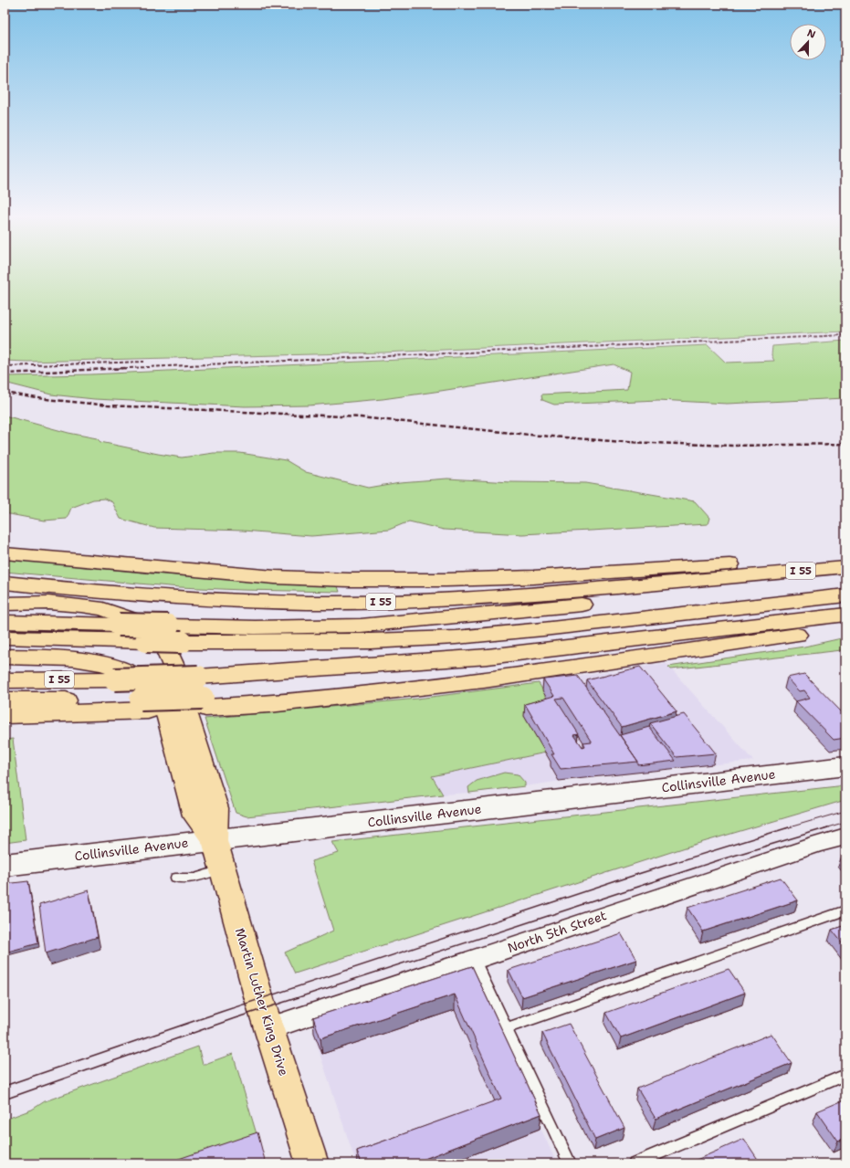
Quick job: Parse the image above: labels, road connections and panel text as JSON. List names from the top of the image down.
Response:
{
  "streets": {
    "main road": ["I 55", "Collinsville Avenue", "Martin Luther King Drive"],
    "street": ["North 5th Street"]
  },
  "crossings": [
    ["Collinsville Avenue", "Martin Luther King Drive"],
    ["North 5th Street", "Martin Luther King Drive"]
  ],
  "north": "top"
}
